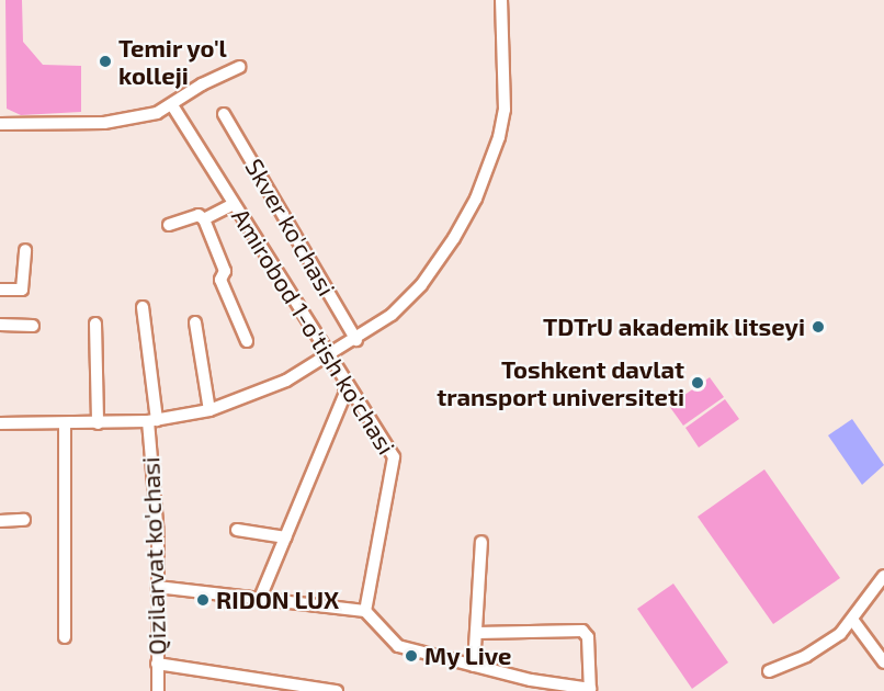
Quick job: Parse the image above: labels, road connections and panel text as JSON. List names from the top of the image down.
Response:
{
  "streets": {
    "street": ["Skver ko'chasi", "Amirobod 1-o'tish ko'chasi", "Qizilarvat ko'chasi"]
  },
  "places": [
    "Temir yo'l kolleji",
    "TDTrU akademik litseyi",
    "Toshkent davlat transport universiteti",
    "RIDON LUX",
    "My Live"
  ]
}
